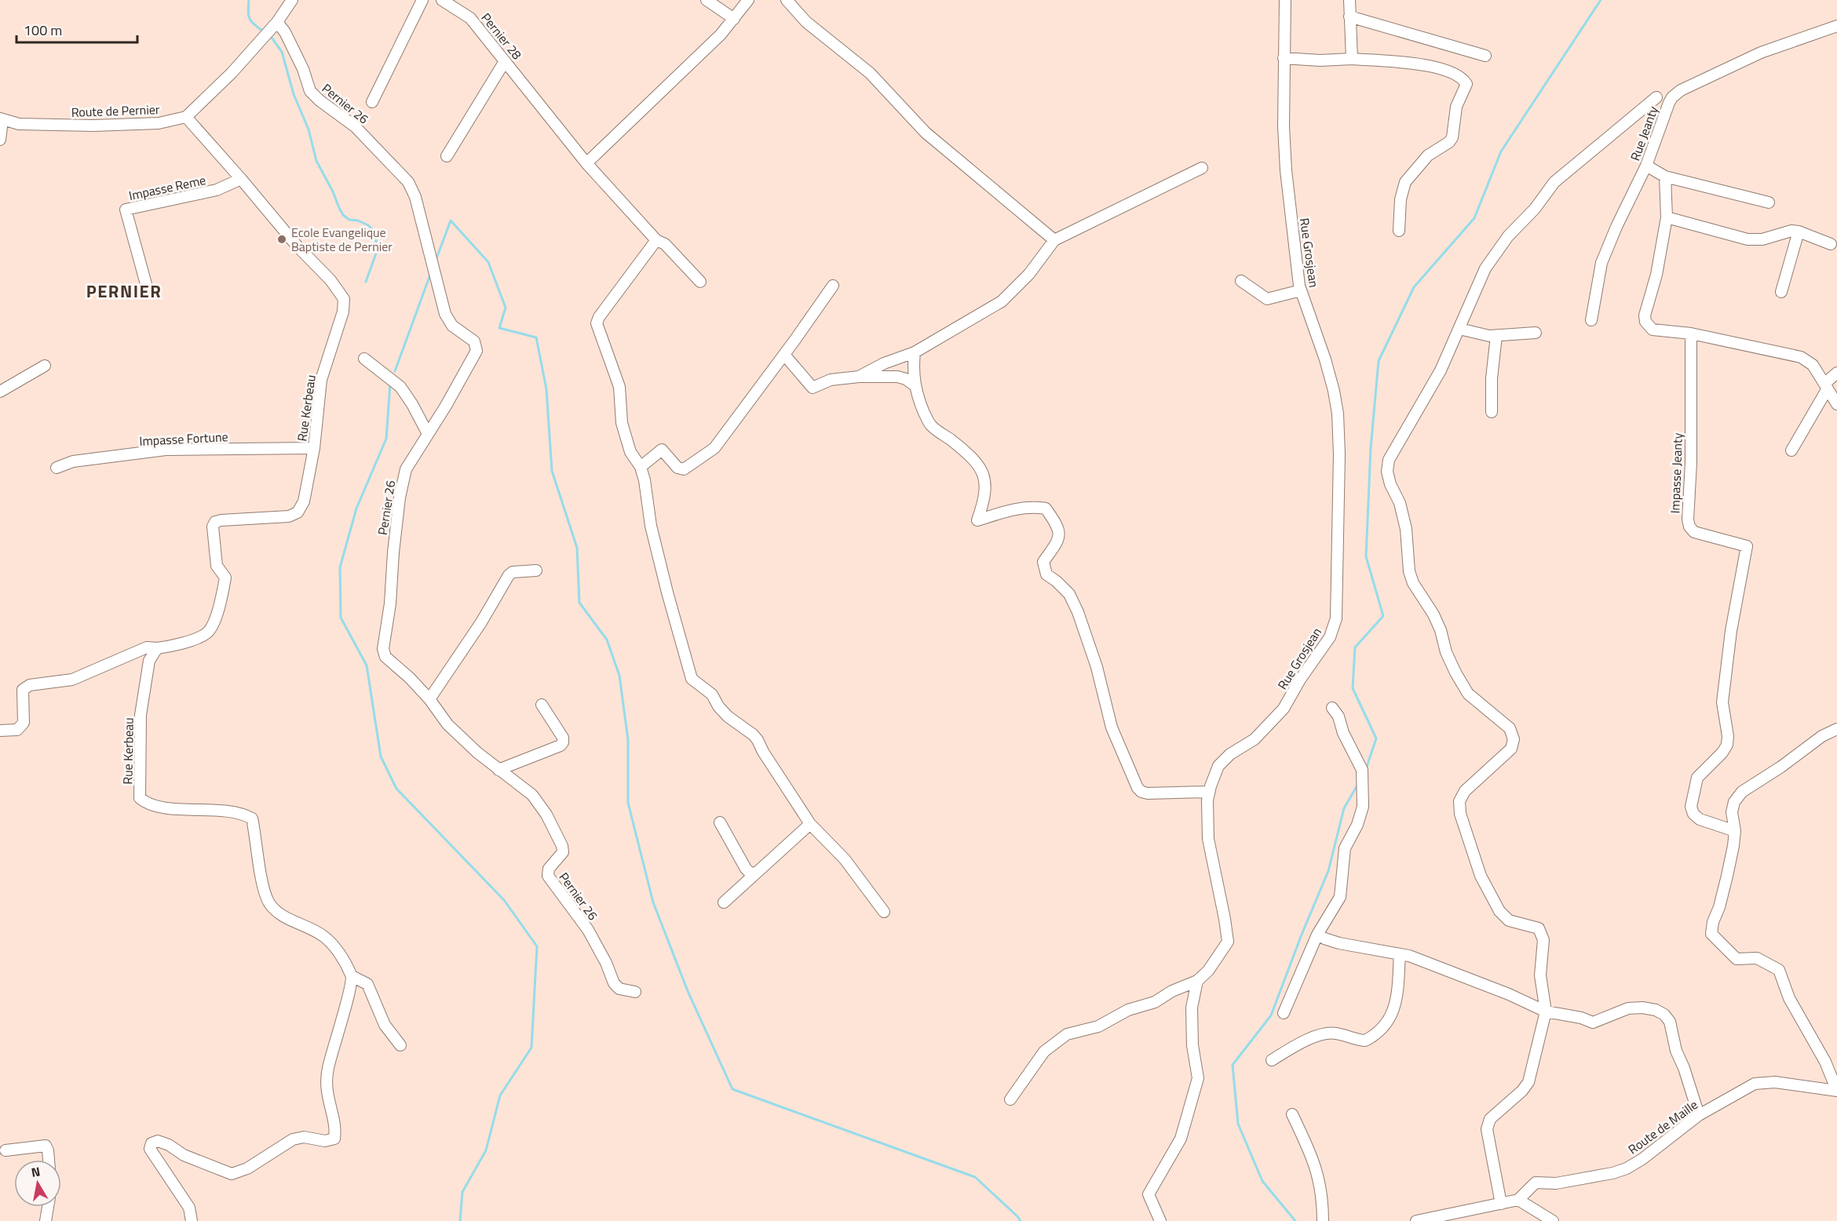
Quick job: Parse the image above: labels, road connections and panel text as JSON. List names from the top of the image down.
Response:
{
  "streets": {
    "street": [
      "Pernier 28",
      "Pernier 26",
      "Route de Pernier",
      "Rue Jeanty",
      "Impasse Reme",
      "Rue Grosjean",
      "Rue Kerbeau",
      "Impasse Fortune",
      "Impasse Jeanty",
      "Route de Maille"
    ]
  },
  "crossings": [
    ["Route de Pernier", "Rue Kerbeau"],
    ["Impasse Reme", "Rue Kerbeau"],
    ["Rue Kerbeau", "Impasse Fortune"]
  ],
  "districts": ["PERNIER"],
  "places": ["Ecole Evangelique Baptiste de Pernier"],
  "scale_bar": "100 m",
  "north": "top"
}
